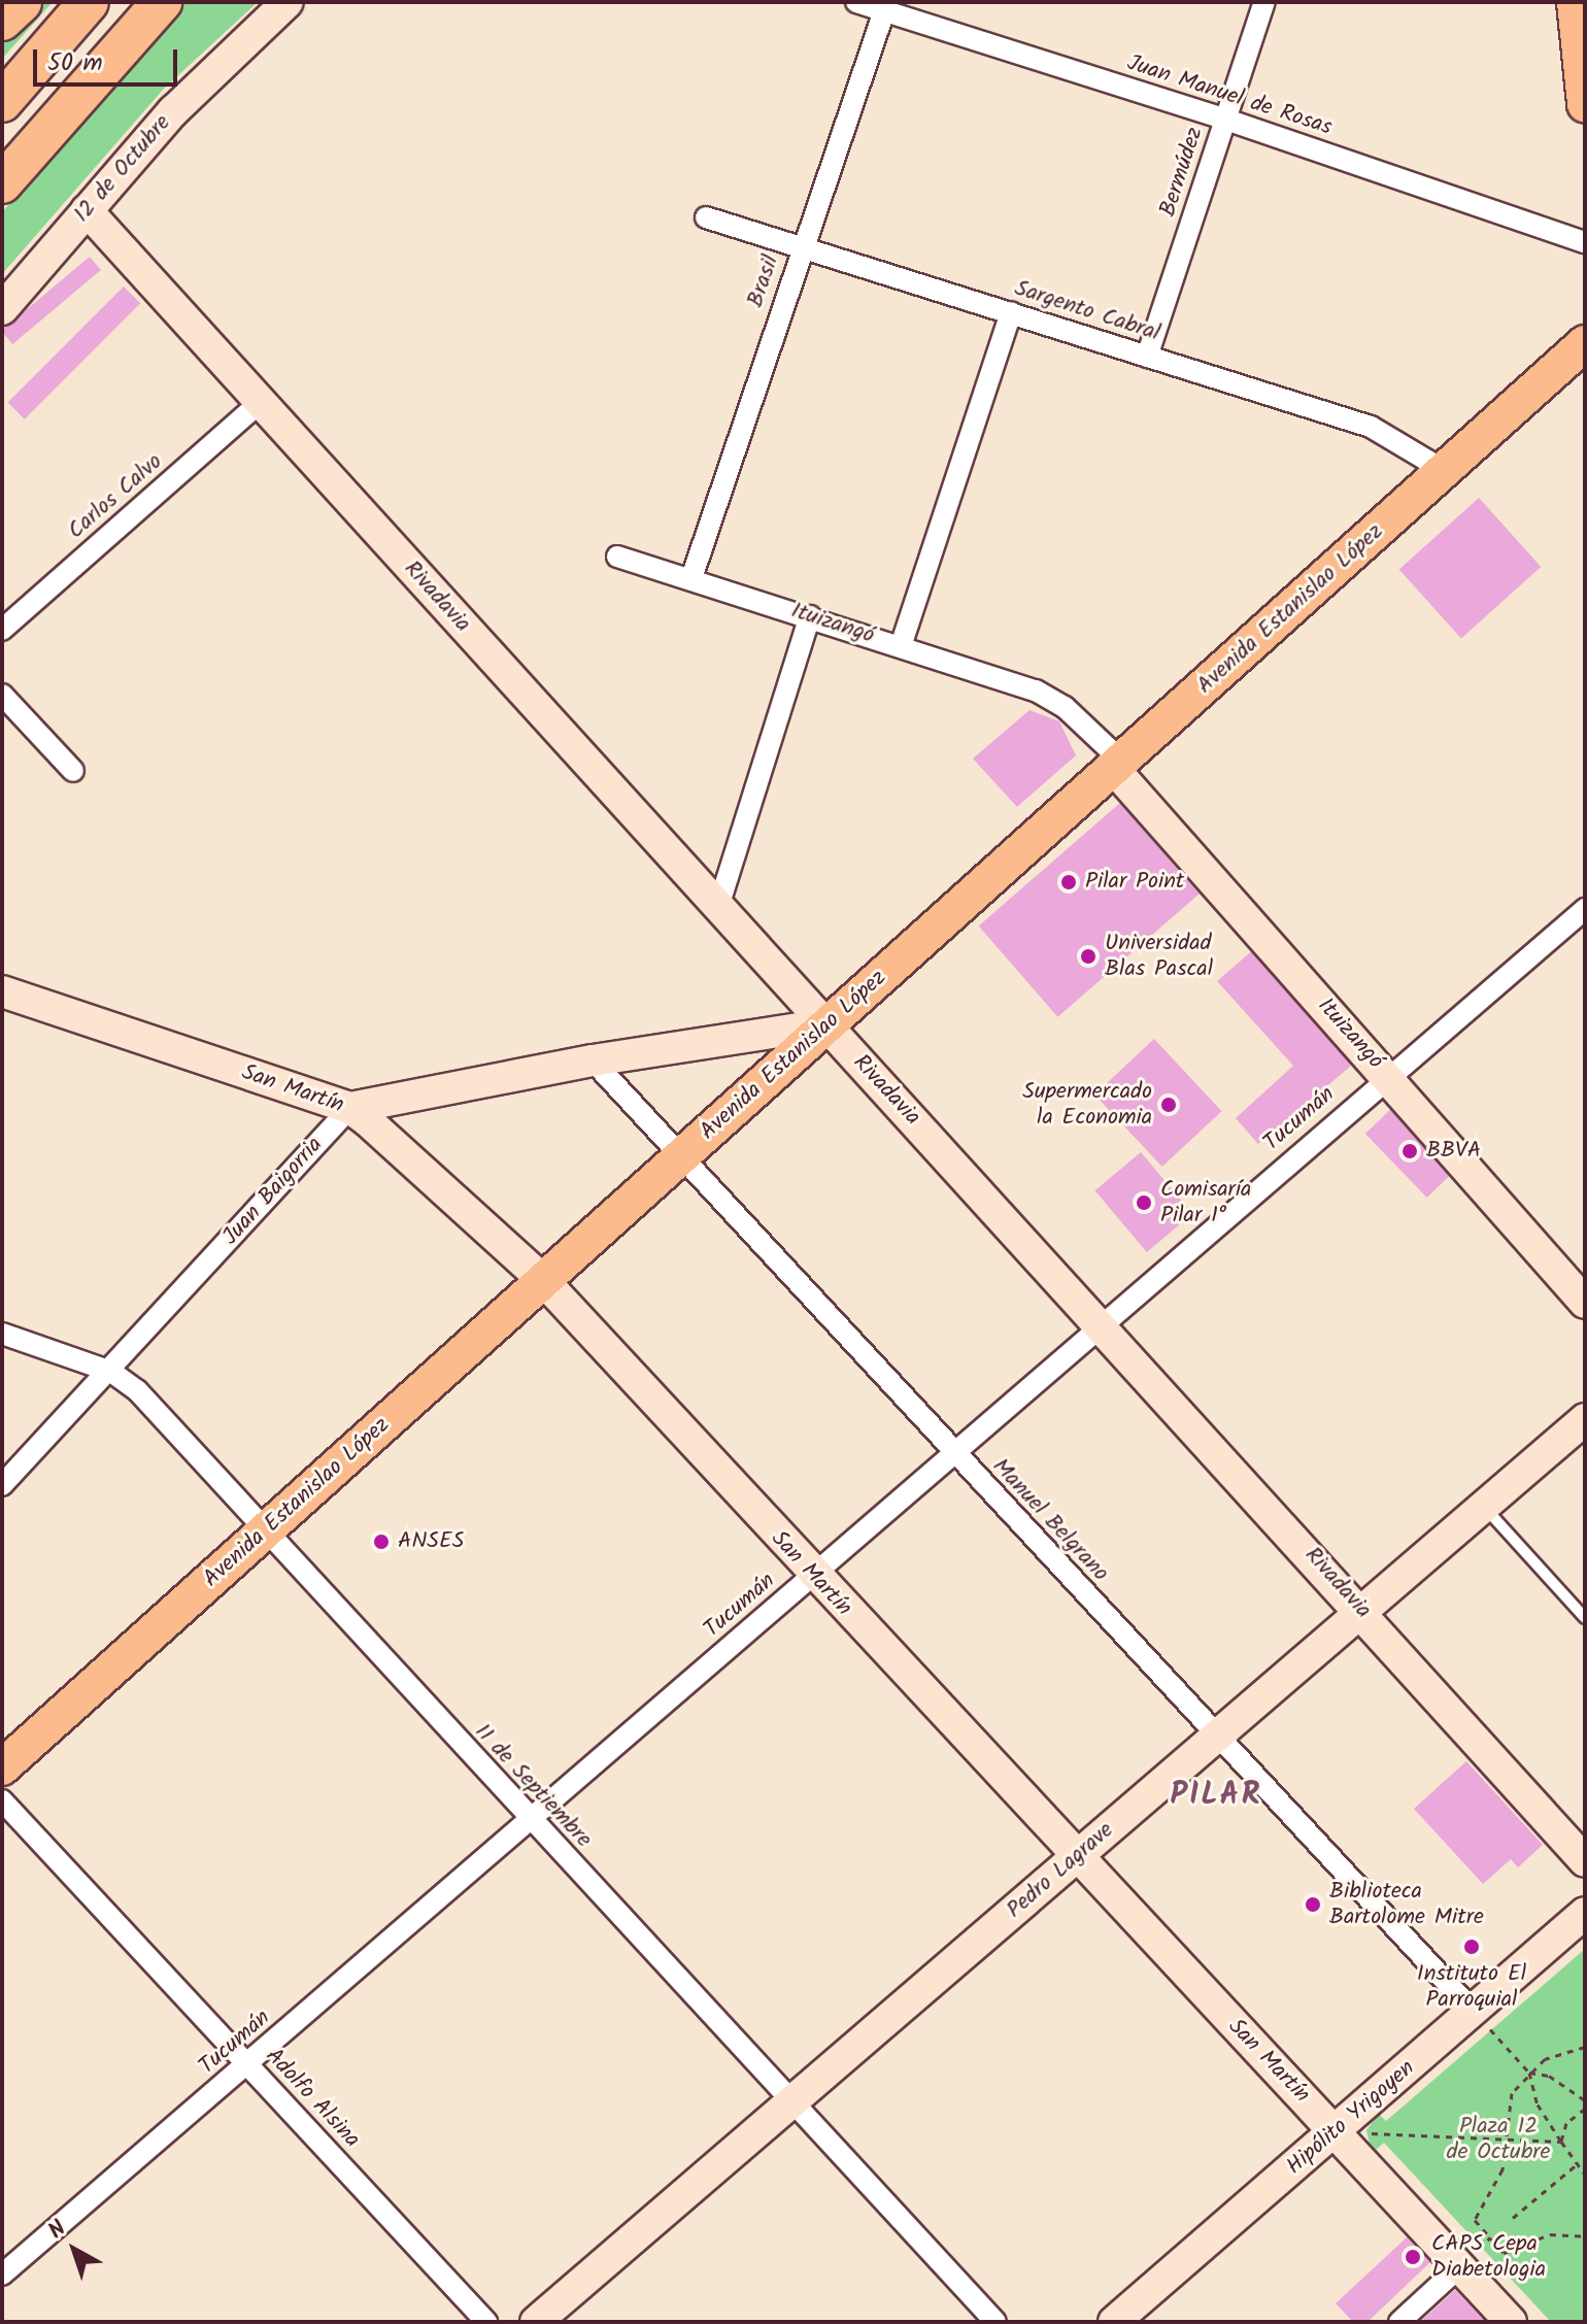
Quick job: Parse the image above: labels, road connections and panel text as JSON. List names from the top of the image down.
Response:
{
  "streets": {
    "main road": ["Avenida Estanislao López"],
    "street": [
      "Juan Manuel de Rosas",
      "12 de Octubre",
      "Bermúdez",
      "Brasil",
      "Sargento Cabral",
      "Carlos Calvo",
      "Rivadavia",
      "Ituizangó",
      "San Martín",
      "Tucumán",
      "Juan Baigorria",
      "Manuel Belgrano",
      "11 de Septiembre",
      "Pedro Lagrave",
      "Adolfo Alsina",
      "Hipólito Yrigoyen"
    ]
  },
  "crossings": [
    ["Juan Manuel de Rosas", "Bermúdez"],
    ["Juan Manuel de Rosas", "Brasil"],
    ["12 de Octubre", "Rivadavia"],
    ["Bermúdez", "Sargento Cabral"],
    ["Brasil", "Sargento Cabral"],
    ["Brasil", "Ituizangó"],
    ["Sargento Cabral", "Avenida Estanislao López"],
    ["Carlos Calvo", "Rivadavia"],
    ["Rivadavia", "Avenida Estanislao López"],
    ["Rivadavia", "Tucumán"],
    ["Rivadavia", "Pedro Lagrave"],
    ["Avenida Estanislao López", "Ituizangó"],
    ["Avenida Estanislao López", "San Martín"],
    ["Avenida Estanislao López", "Manuel Belgrano"],
    ["Avenida Estanislao López", "11 de Septiembre"],
    ["Ituizangó", "Tucumán"],
    ["San Martín", "Tucumán"],
    ["San Martín", "Juan Baigorria"],
    ["San Martín", "Pedro Lagrave"],
    ["San Martín", "Hipólito Yrigoyen"],
    ["Tucumán", "Manuel Belgrano"],
    ["Tucumán", "11 de Septiembre"],
    ["Tucumán", "Adolfo Alsina"],
    ["Juan Baigorria", "11 de Septiembre"],
    ["Manuel Belgrano", "Pedro Lagrave"],
    ["Manuel Belgrano", "Hipólito Yrigoyen"],
    ["11 de Septiembre", "Pedro Lagrave"]
  ],
  "districts": ["PILAR"],
  "parks": ["Plaza 12 de Octubre"],
  "places": [
    "Pilar Point",
    "Universidad Blas Pascal",
    "Supermercado la Economia",
    "BBVA",
    "Comisaría Pilar 1°",
    "ANSES",
    "Biblioteca Bartolome Mitre",
    "Instituto El Parroquial",
    "CAPS Cepa Diabetologia"
  ],
  "scale_bar": "50 m",
  "north": "top left"
}
